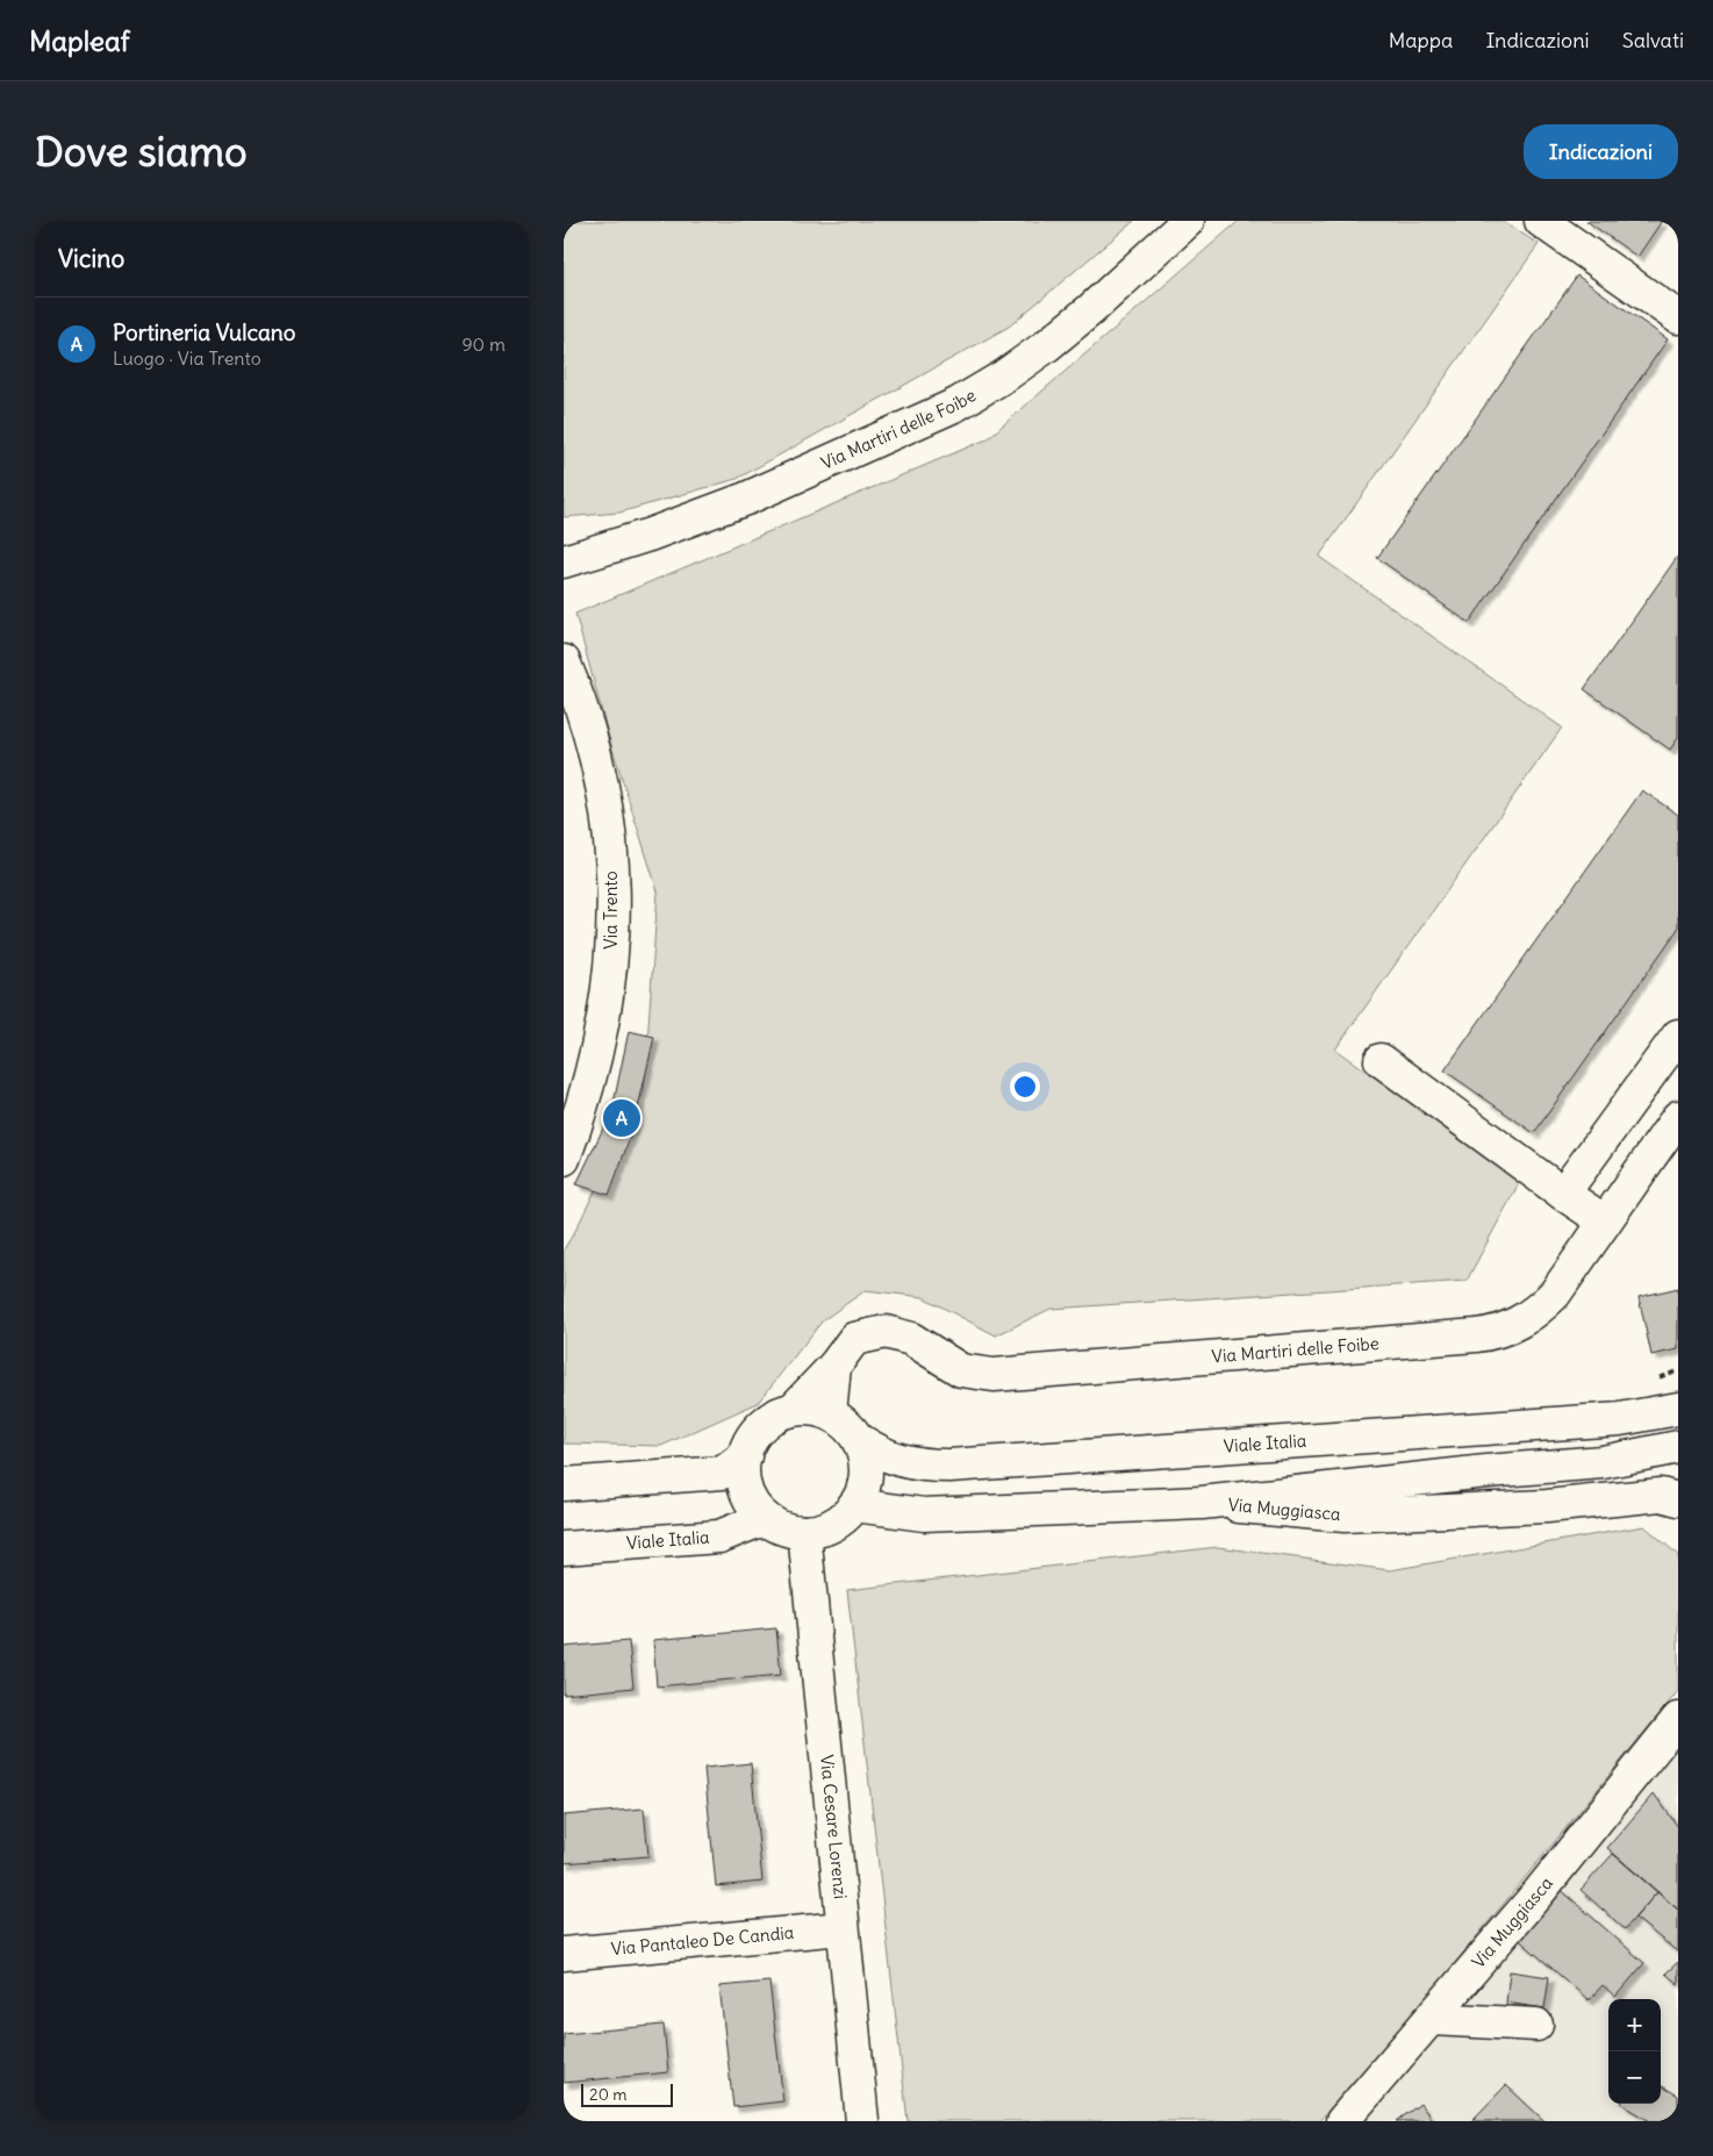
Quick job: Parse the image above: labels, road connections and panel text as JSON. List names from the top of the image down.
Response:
{
  "streets": {
    "street": [
      "Via Martiri delle Foibe",
      "Via Trento",
      "Viale Italia",
      "Via Muggiasca",
      "Via Cesare Lorenzi",
      "Via Pantaleo De Candia"
    ]
  },
  "crossings": [
    ["Via Martiri delle Foibe", "Viale Italia"],
    ["Via Martiri delle Foibe", "Via Cesare Lorenzi"],
    ["Viale Italia", "Via Cesare Lorenzi"],
    ["Via Cesare Lorenzi", "Via Pantaleo De Candia"]
  ],
  "scale_bar": "20 m",
  "page": {
    "header": "Mapleaf",
    "nav": ["Mappa", "Indicazioni", "Salvati"],
    "buttons": "Indicazioni",
    "title": "Dove siamo",
    "heading": "Vicino",
    "list": [
      {
        "mark": "A",
        "name": "Portineria Vulcano",
        "note": "Luogo · Via Trento",
        "value": "90 m"
      }
    ],
    "pins": "A",
    "map_buttons": ["+", "−"],
    "scale": "20 m"
  }
}
